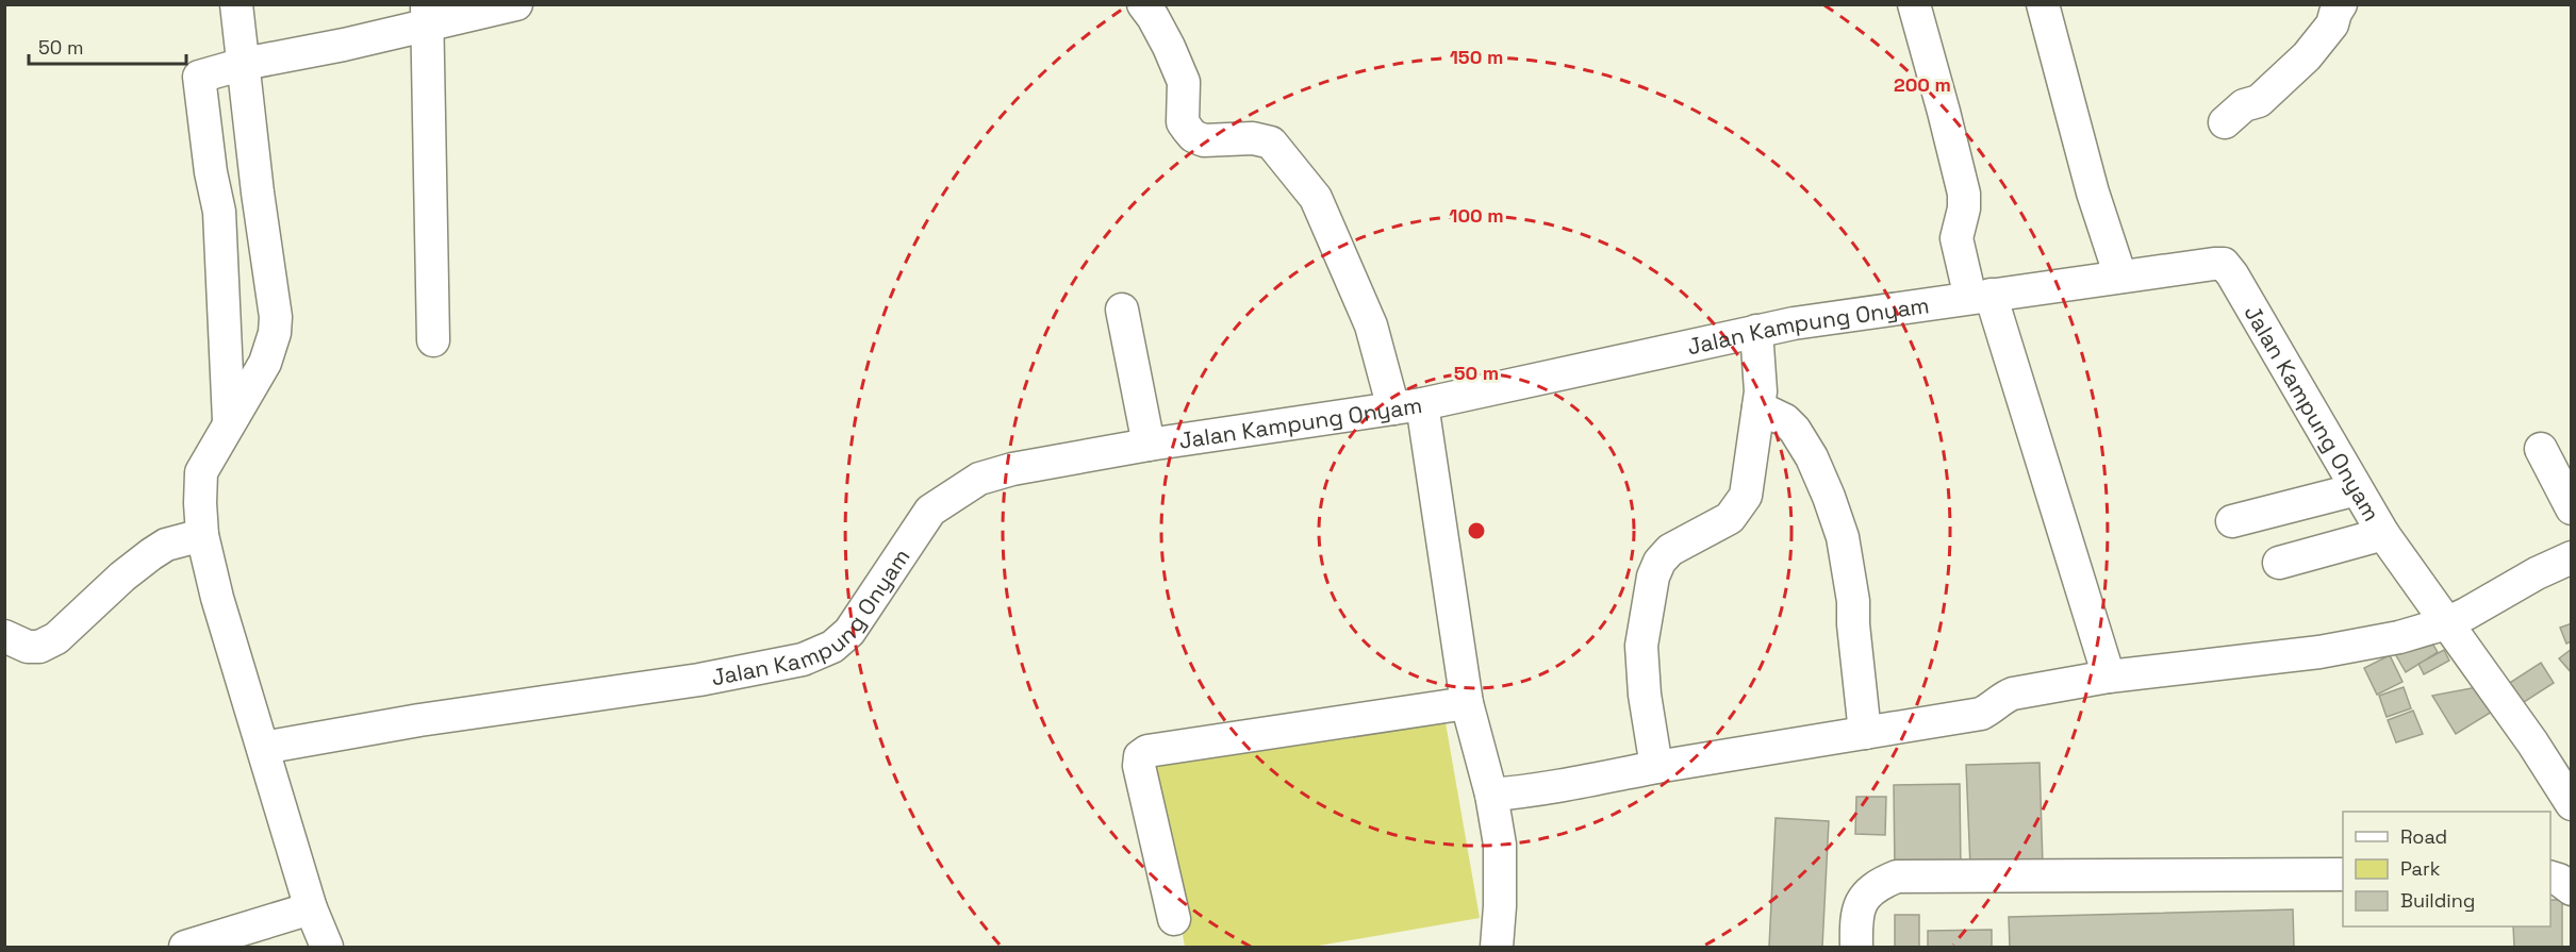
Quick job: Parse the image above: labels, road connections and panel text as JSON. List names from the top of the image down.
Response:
{
  "streets": {
    "street": ["Jalan Kampung Onyam"]
  },
  "legend": ["Road", "Park", "Building"],
  "scale_bar": "50 m",
  "rings": [
    "150 m",
    "200 m",
    "100 m",
    "50 m"
  ]
}
